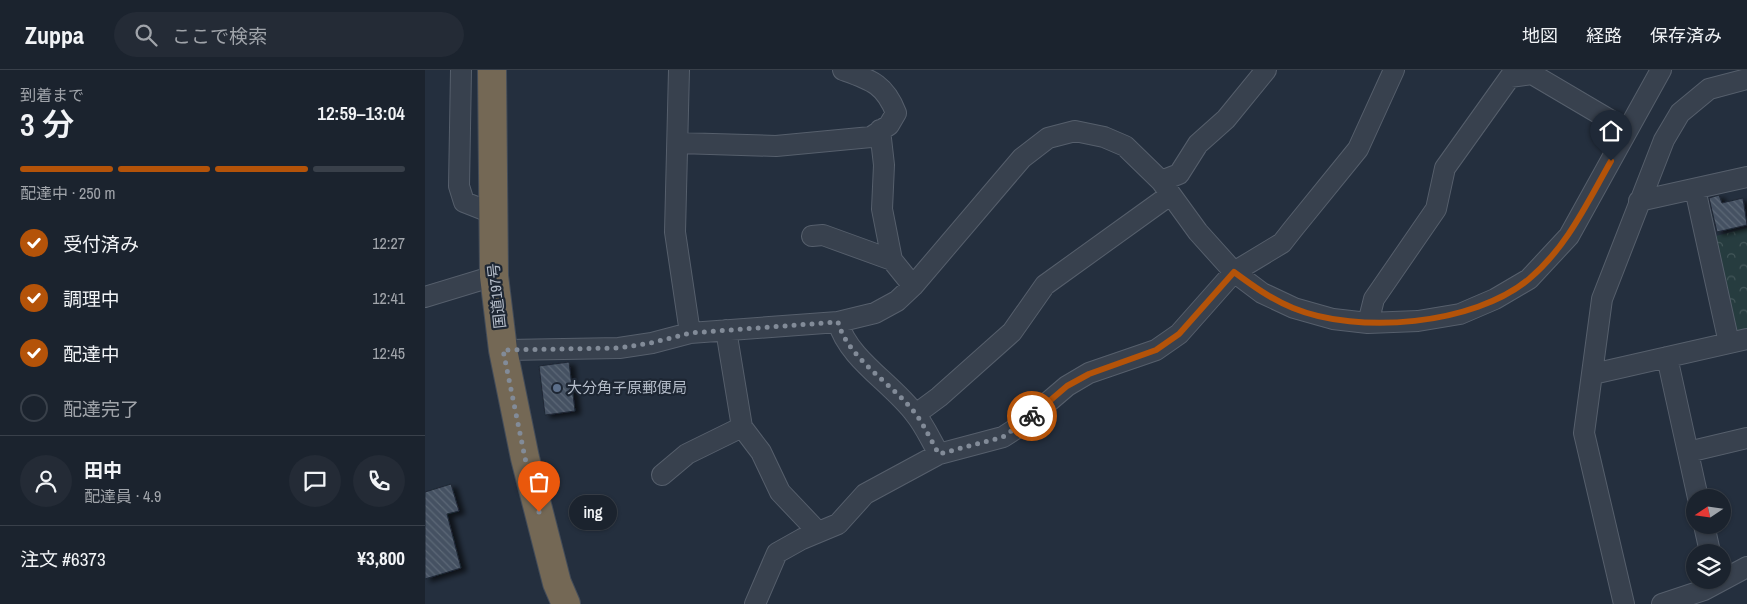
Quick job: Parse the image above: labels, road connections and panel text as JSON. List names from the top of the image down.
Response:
{
  "streets": {
    "highway": ["国道197号"]
  },
  "places": ["大分角子原郵便局", "ing"],
  "north": "left",
  "page": {
    "header": "Zuppa",
    "search": "ここで検索",
    "nav": ["地図", "経路", "保存済み"],
    "heading": ["3 分", "到着まで", "12:59–13:04"],
    "panel": [
      "田中",
      "配達員 · 4.9",
      "注文 #6373",
      "¥3,800"
    ],
    "bar": "配達中 · 250 m",
    "list": [
      ["受付済み", "12:27"],
      ["調理中", "12:41"],
      ["配達中", "12:45"],
      "配達完了"
    ],
    "bubble": "ing"
  }
}
